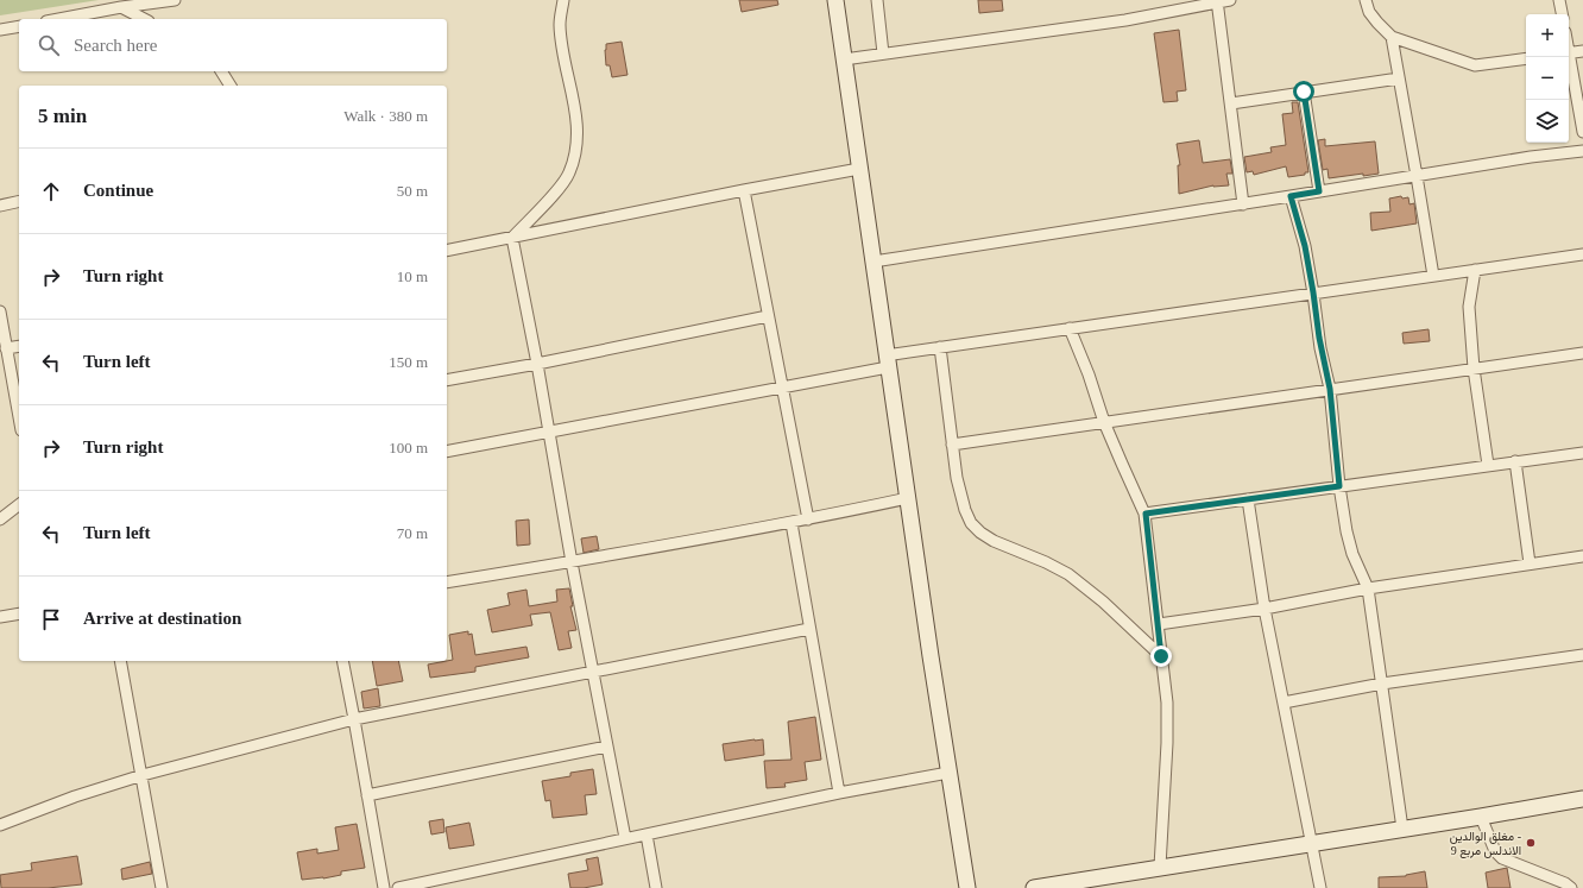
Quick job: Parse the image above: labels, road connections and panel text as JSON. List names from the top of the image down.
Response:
{
  "places": ["مغلق الوالدين - الاندلس مربع 9"],
  "page": {
    "map_buttons": ["+", "−"],
    "search": "Search here",
    "heading": ["5 min", "Walk · 380 m"],
    "list": [
      ["Continue", "50 m"],
      ["Turn right", "10 m"],
      ["Turn left", "150 m"],
      ["Turn right", "100 m"],
      ["Turn left", "70 m"],
      "Arrive at destination"
    ]
  }
}
